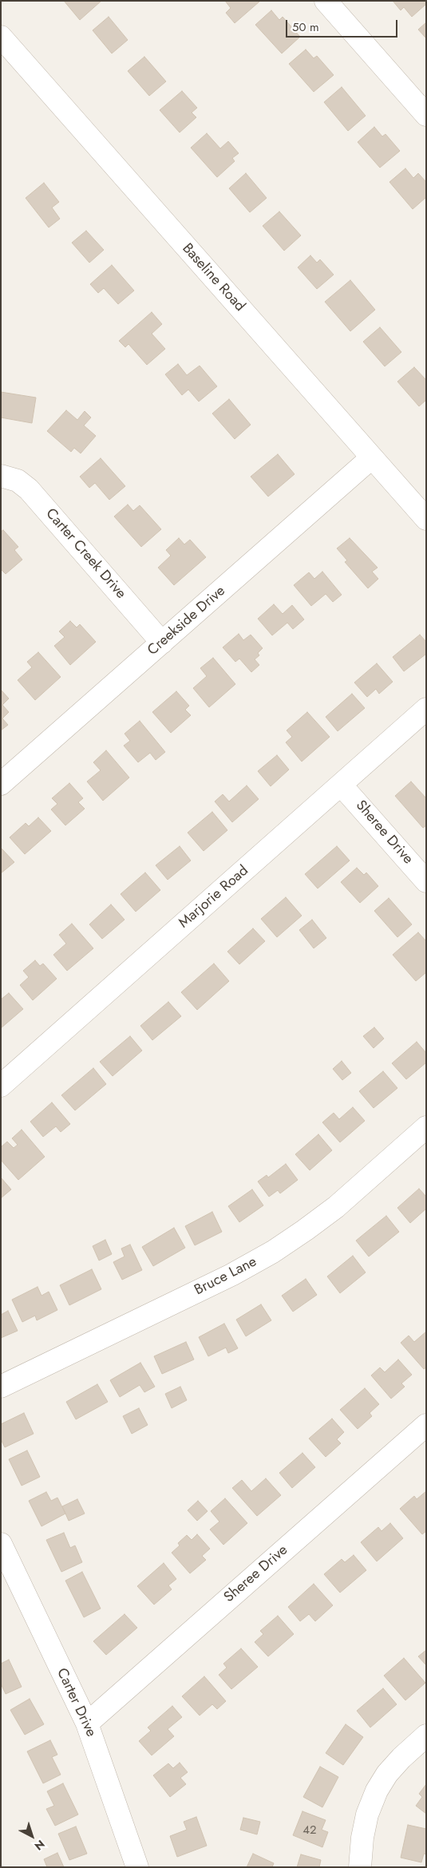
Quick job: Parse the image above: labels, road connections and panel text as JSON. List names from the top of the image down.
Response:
{
  "streets": {
    "street": [
      "Baseline Road",
      "Carter Creek Drive",
      "Creekside Drive",
      "Sheree Drive",
      "Marjorie Road",
      "Bruce Lane",
      "Carter Drive"
    ]
  },
  "crossings": [
    ["Baseline Road", "Creekside Drive"],
    ["Carter Creek Drive", "Creekside Drive"],
    ["Sheree Drive", "Marjorie Road"],
    ["Sheree Drive", "Carter Drive"]
  ],
  "house_numbers": ["42"],
  "scale_bar": "50 m",
  "north": "bottom right"
}
